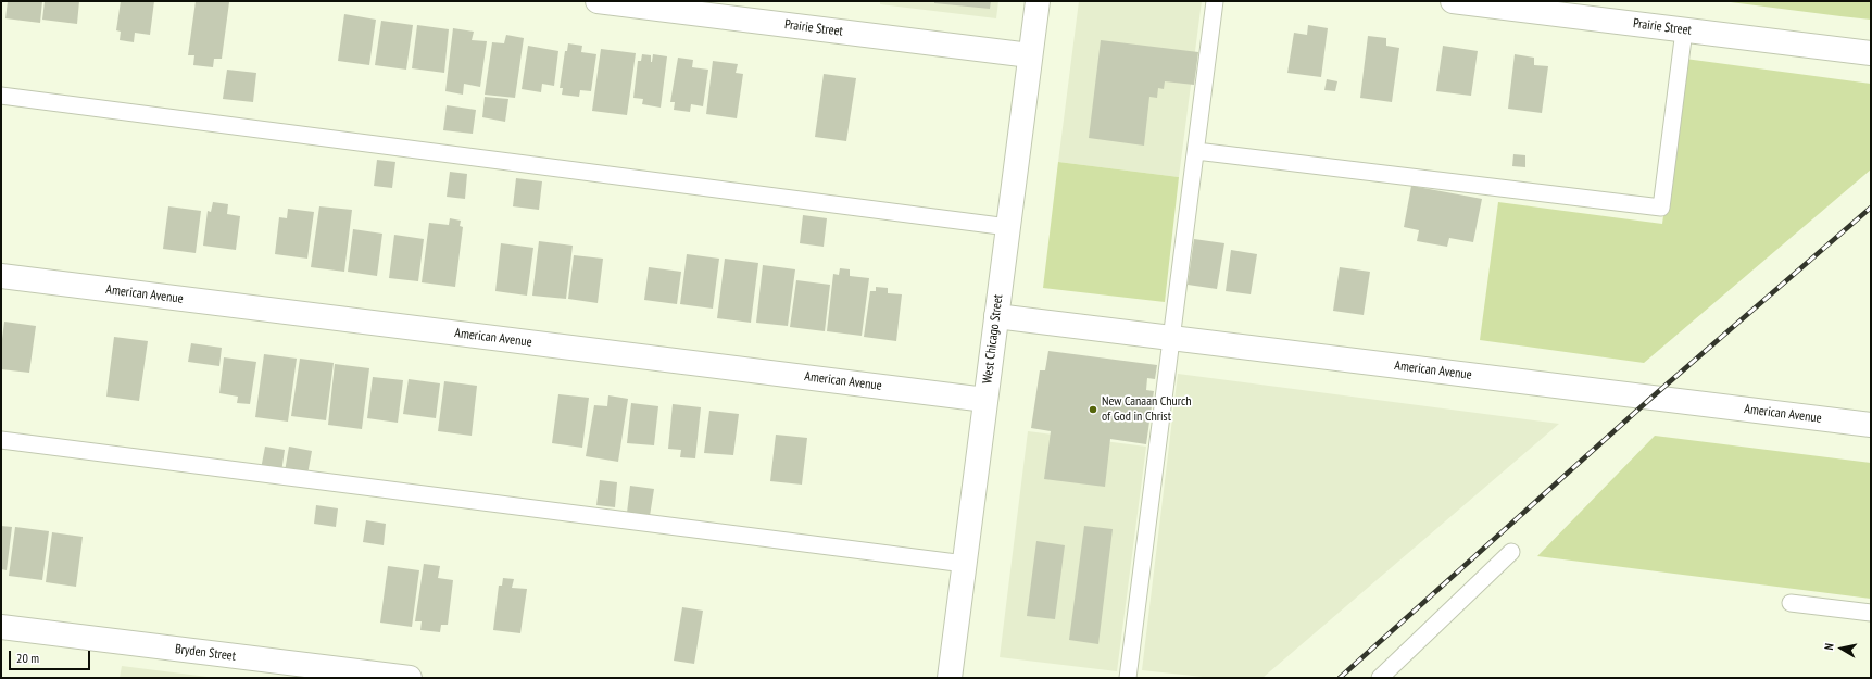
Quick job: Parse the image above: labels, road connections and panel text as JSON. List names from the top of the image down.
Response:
{
  "streets": {
    "street": [
      "Prairie Street",
      "American Avenue",
      "West Chicago Street",
      "Bryden Street"
    ]
  },
  "crossings": [
    ["Prairie Street", "West Chicago Street"],
    ["American Avenue", "West Chicago Street"]
  ],
  "places": ["New Canaan Church of God in Christ"],
  "scale_bar": "20 m",
  "north": "left"
}
